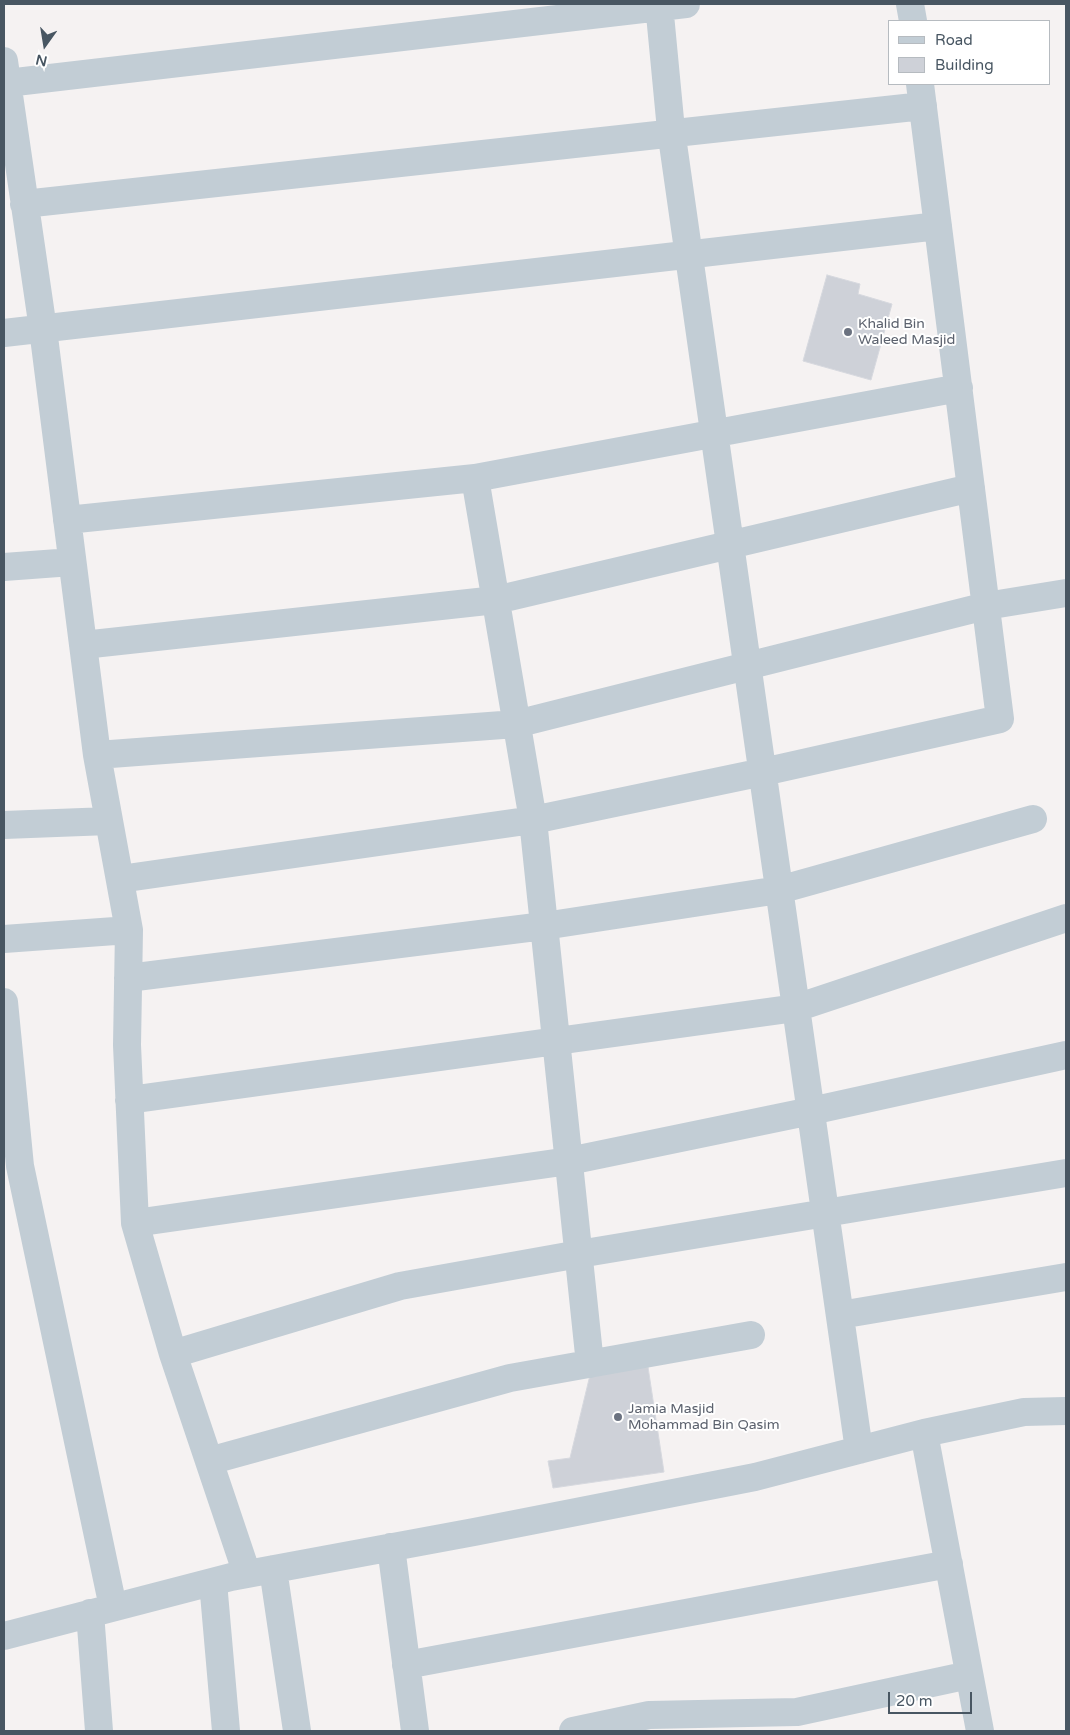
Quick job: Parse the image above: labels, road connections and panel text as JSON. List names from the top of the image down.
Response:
{
  "places": ["Khalid Bin Waleed Masjid", "Jamia Masjid Mohammad Bin Qasim"],
  "legend": ["Road", "Building"],
  "scale_bar": "20 m",
  "north": "bottom"
}
